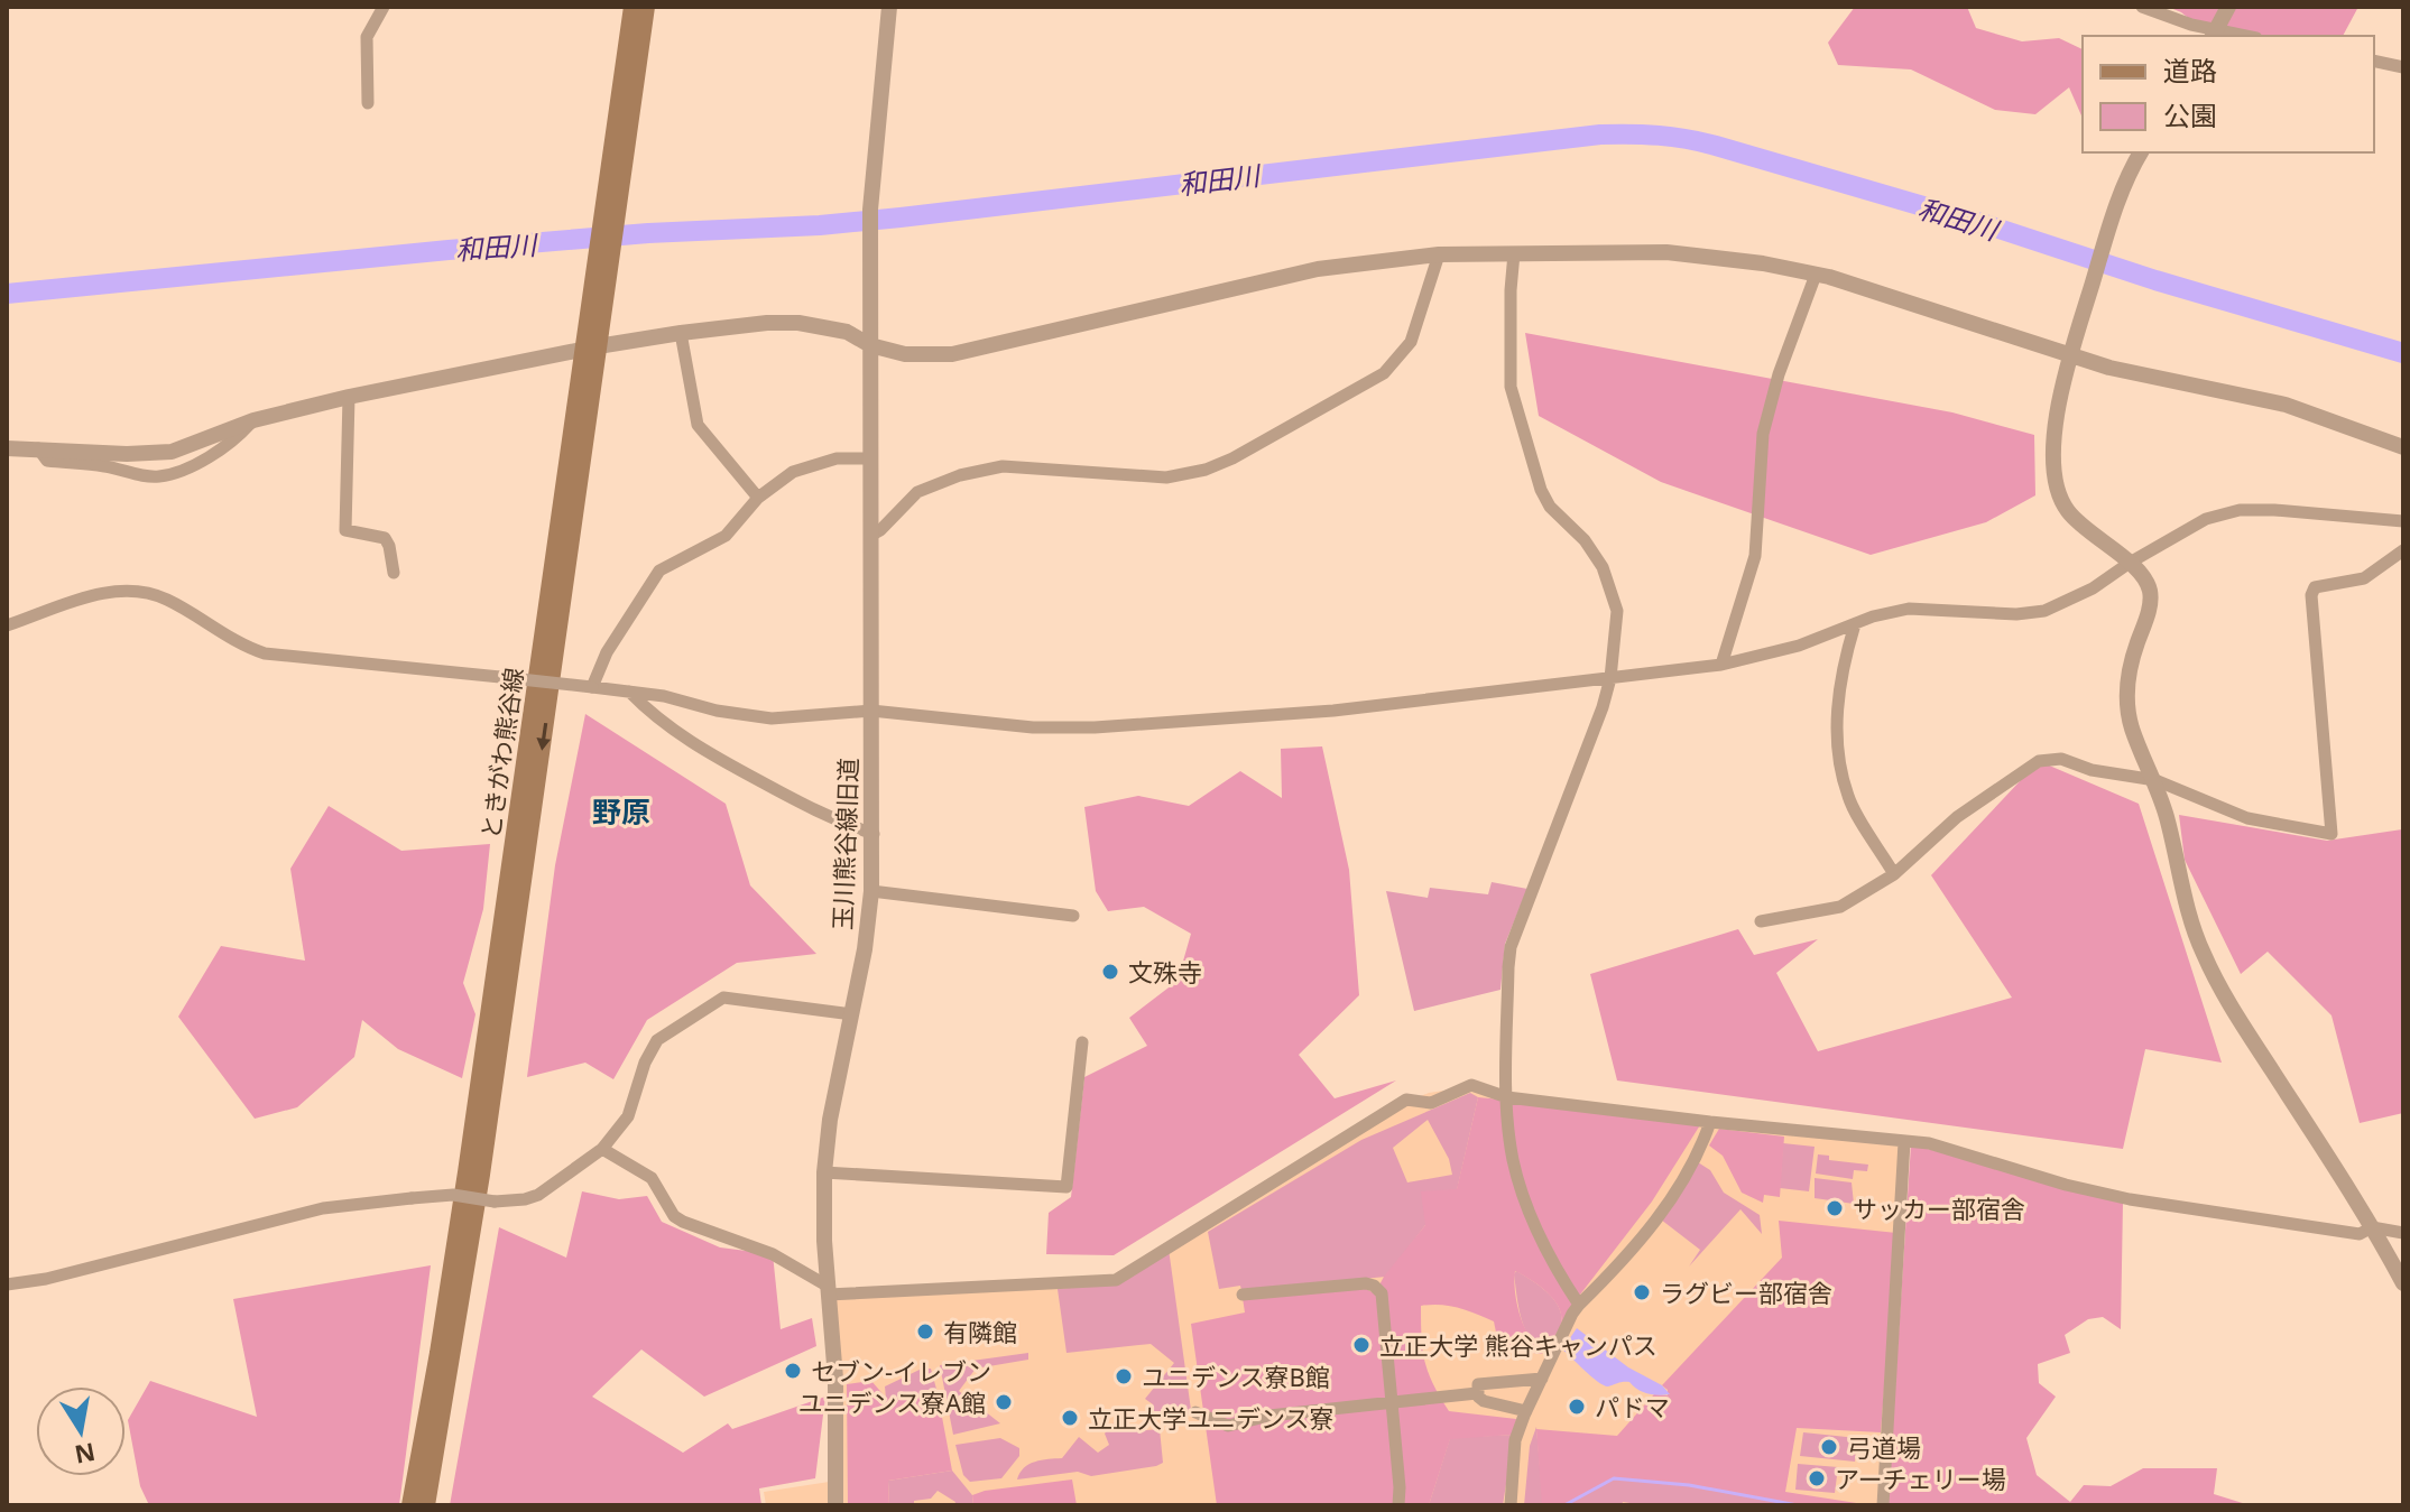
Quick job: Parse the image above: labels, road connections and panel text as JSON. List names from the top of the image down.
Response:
{
  "streets": {
    "main road": ["ときがわ熊谷線"],
    "street": ["玉川熊谷線旧道"]
  },
  "districts": ["野原"],
  "water": ["和田川"],
  "places": [
    "文殊寺",
    "サッカー部宿舎",
    "ラグビー部宿舎",
    "有隣館",
    "立正大学 熊谷キャンパス",
    "セブン-イレブン",
    "ユニデンス寮B館",
    "ユニデンス寮A館",
    "パドマ",
    "立正大学ユニデンス寮",
    "弓道場",
    "アーチェリー場"
  ],
  "legend": ["道路", "公園"],
  "north": "bottom"
}
